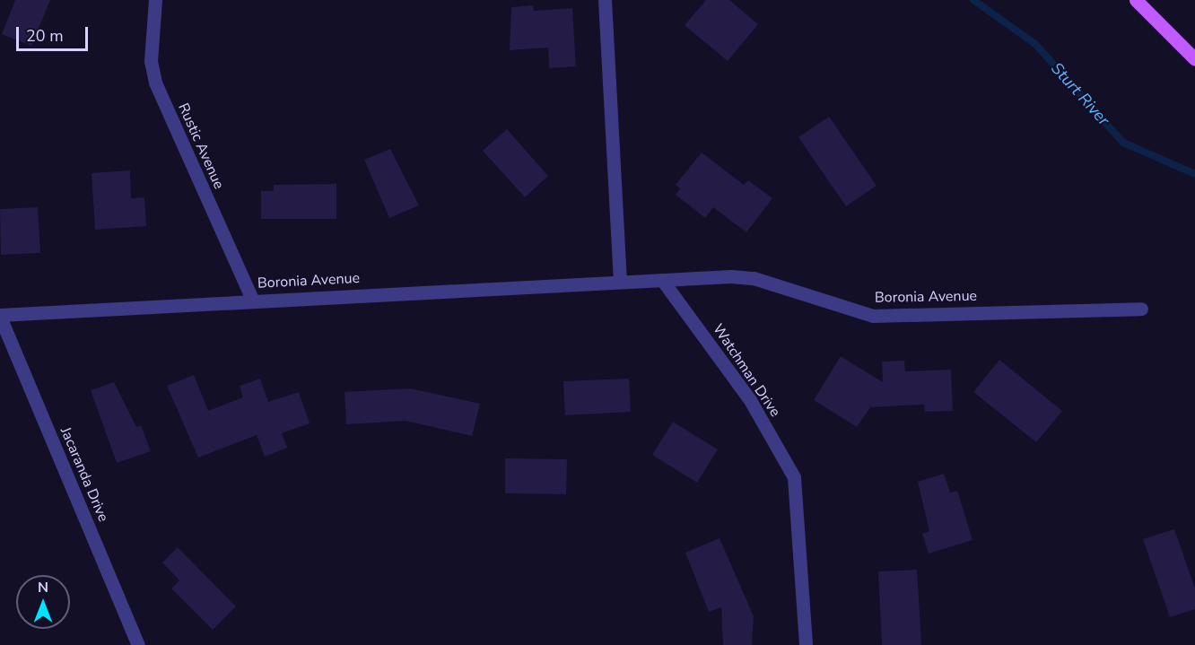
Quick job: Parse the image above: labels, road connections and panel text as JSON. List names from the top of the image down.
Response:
{
  "streets": {
    "street": [
      "Rustic Avenue",
      "Boronia Avenue",
      "Watchman Drive",
      "Jacaranda Drive"
    ]
  },
  "crossings": [
    ["Rustic Avenue", "Boronia Avenue"],
    ["Boronia Avenue", "Watchman Drive"],
    ["Boronia Avenue", "Jacaranda Drive"]
  ],
  "water": ["Sturt River"],
  "scale_bar": "20 m",
  "north": "top"
}
